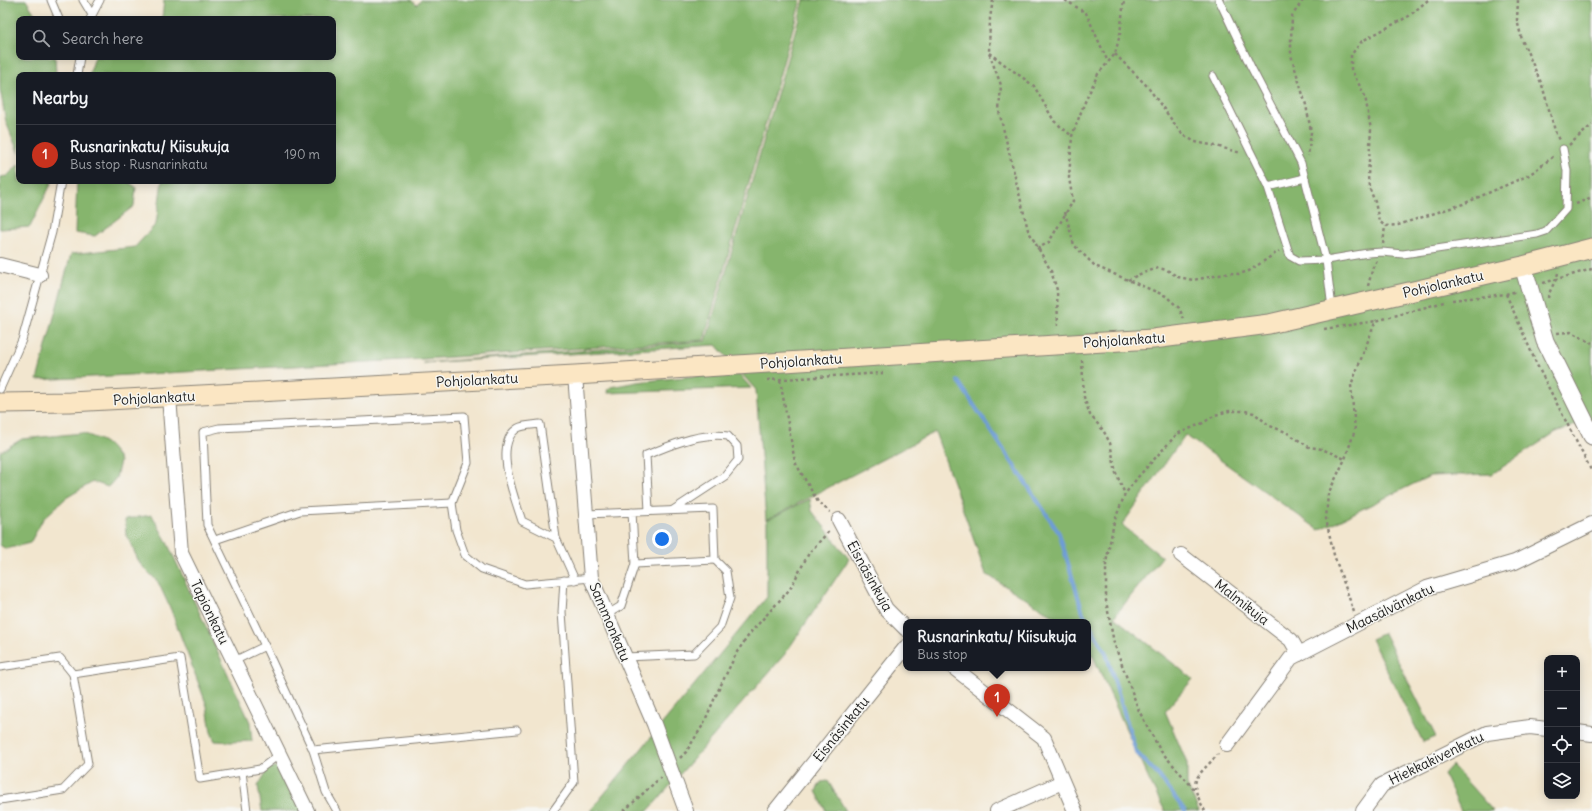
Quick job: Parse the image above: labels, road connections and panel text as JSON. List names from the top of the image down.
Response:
{
  "streets": {
    "main road": ["Pohjolankatu"],
    "street": [
      "Eisnäsinkuja",
      "Malmikuja",
      "Maasälvänkatu",
      "Tapionkatu",
      "Sammonkatu",
      "Eisnäsinkatu",
      "Hiekkakivenkatu"
    ]
  },
  "crossings": [
    ["Pohjolankatu", "Tapionkatu"],
    ["Pohjolankatu", "Sammonkatu"],
    ["Malmikuja", "Maasälvänkatu"]
  ],
  "page": {
    "search": "Search here",
    "heading": "Nearby",
    "list": [
      {
        "mark": "1",
        "name": "Rusnarinkatu/ Kiisukuja",
        "note": "Bus stop · Rusnarinkatu",
        "value": "190 m"
      }
    ],
    "popup": ["Rusnarinkatu/ Kiisukuja", "Bus stop"],
    "map_buttons": ["+", "−"],
    "pins": "1"
  }
}
